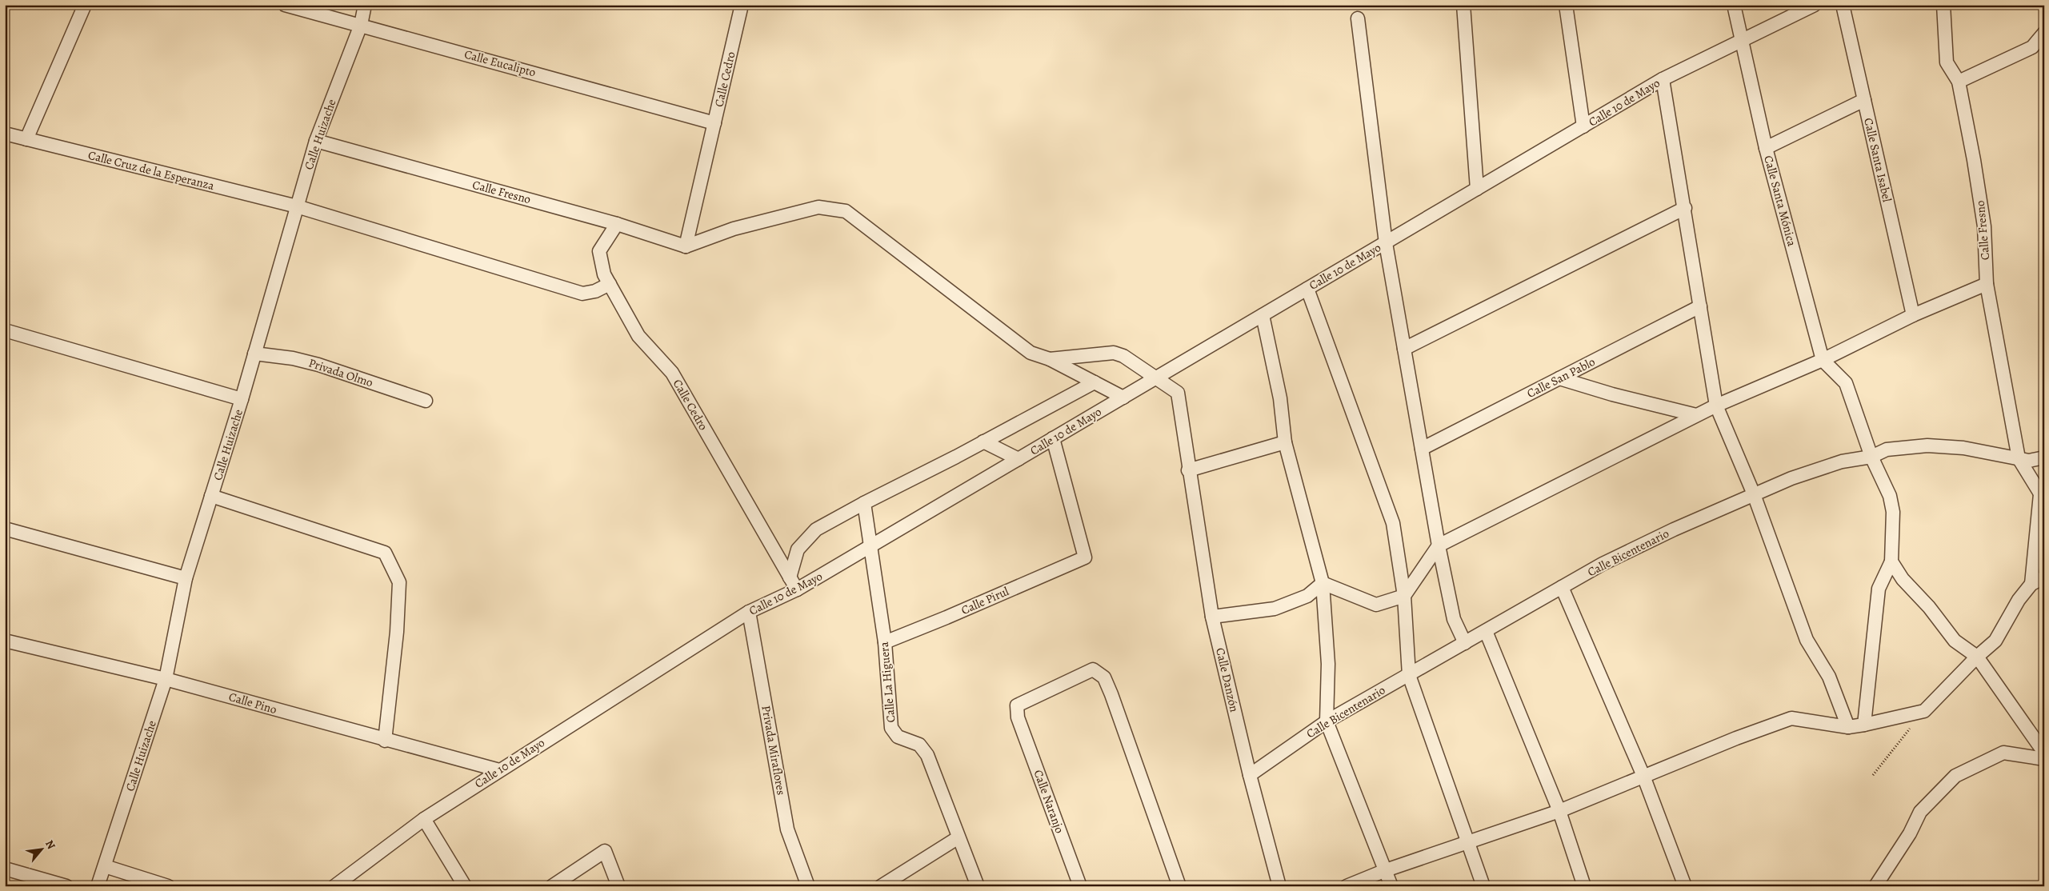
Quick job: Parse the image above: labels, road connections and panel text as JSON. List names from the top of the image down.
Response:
{
  "streets": {
    "street": [
      "Calle Eucalipto",
      "Calle Cedro",
      "Calle 10 de Mayo",
      "Calle Huizache",
      "Calle Santa Isabel",
      "Calle Cruz de la Esperanza",
      "Calle Fresno",
      "Calle Santa Mónica",
      "Privada Olmo",
      "Calle San Pablo",
      "Calle Bicentenario",
      "Calle Pirul",
      "Calle Danzón",
      "Calle La Higuera",
      "Calle Pino",
      "Privada Miraflores",
      "Calle Naranjo"
    ]
  },
  "crossings": [
    ["Calle Eucalipto", "Calle Cedro"],
    ["Calle Eucalipto", "Calle Huizache"],
    ["Calle Cedro", "Calle 10 de Mayo"],
    ["Calle Cedro", "Calle Cruz de la Esperanza"],
    ["Calle Cedro", "Calle Fresno"],
    ["Calle 10 de Mayo", "Calle Santa Mónica"],
    ["Calle 10 de Mayo", "Calle Pirul"],
    ["Calle 10 de Mayo", "Calle Danzón"],
    ["Calle 10 de Mayo", "Calle La Higuera"],
    ["Calle 10 de Mayo", "Calle Pino"],
    ["Calle 10 de Mayo", "Privada Miraflores"],
    ["Calle Huizache", "Calle Cruz de la Esperanza"],
    ["Calle Huizache", "Calle Fresno"],
    ["Calle Huizache", "Privada Olmo"],
    ["Calle Huizache", "Calle Pino"],
    ["Calle Fresno", "Calle Bicentenario"],
    ["Calle Bicentenario", "Calle Danzón"],
    ["Calle Pirul", "Calle La Higuera"]
  ],
  "north": "top right"
}
